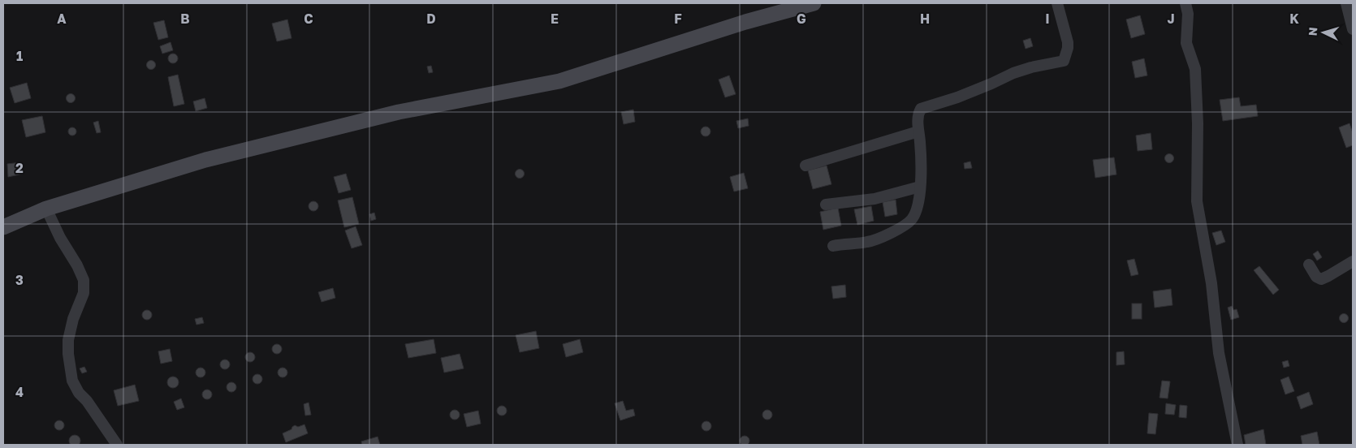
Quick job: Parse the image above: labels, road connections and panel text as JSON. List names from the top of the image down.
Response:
{
  "north": "left",
  "grid": {
    "columns": [
      "A",
      "B",
      "C",
      "D",
      "E",
      "F",
      "G",
      "H",
      "I",
      "J",
      "K"
    ],
    "rows": [
      "1",
      "2",
      "3",
      "4"
    ]
  }
}
